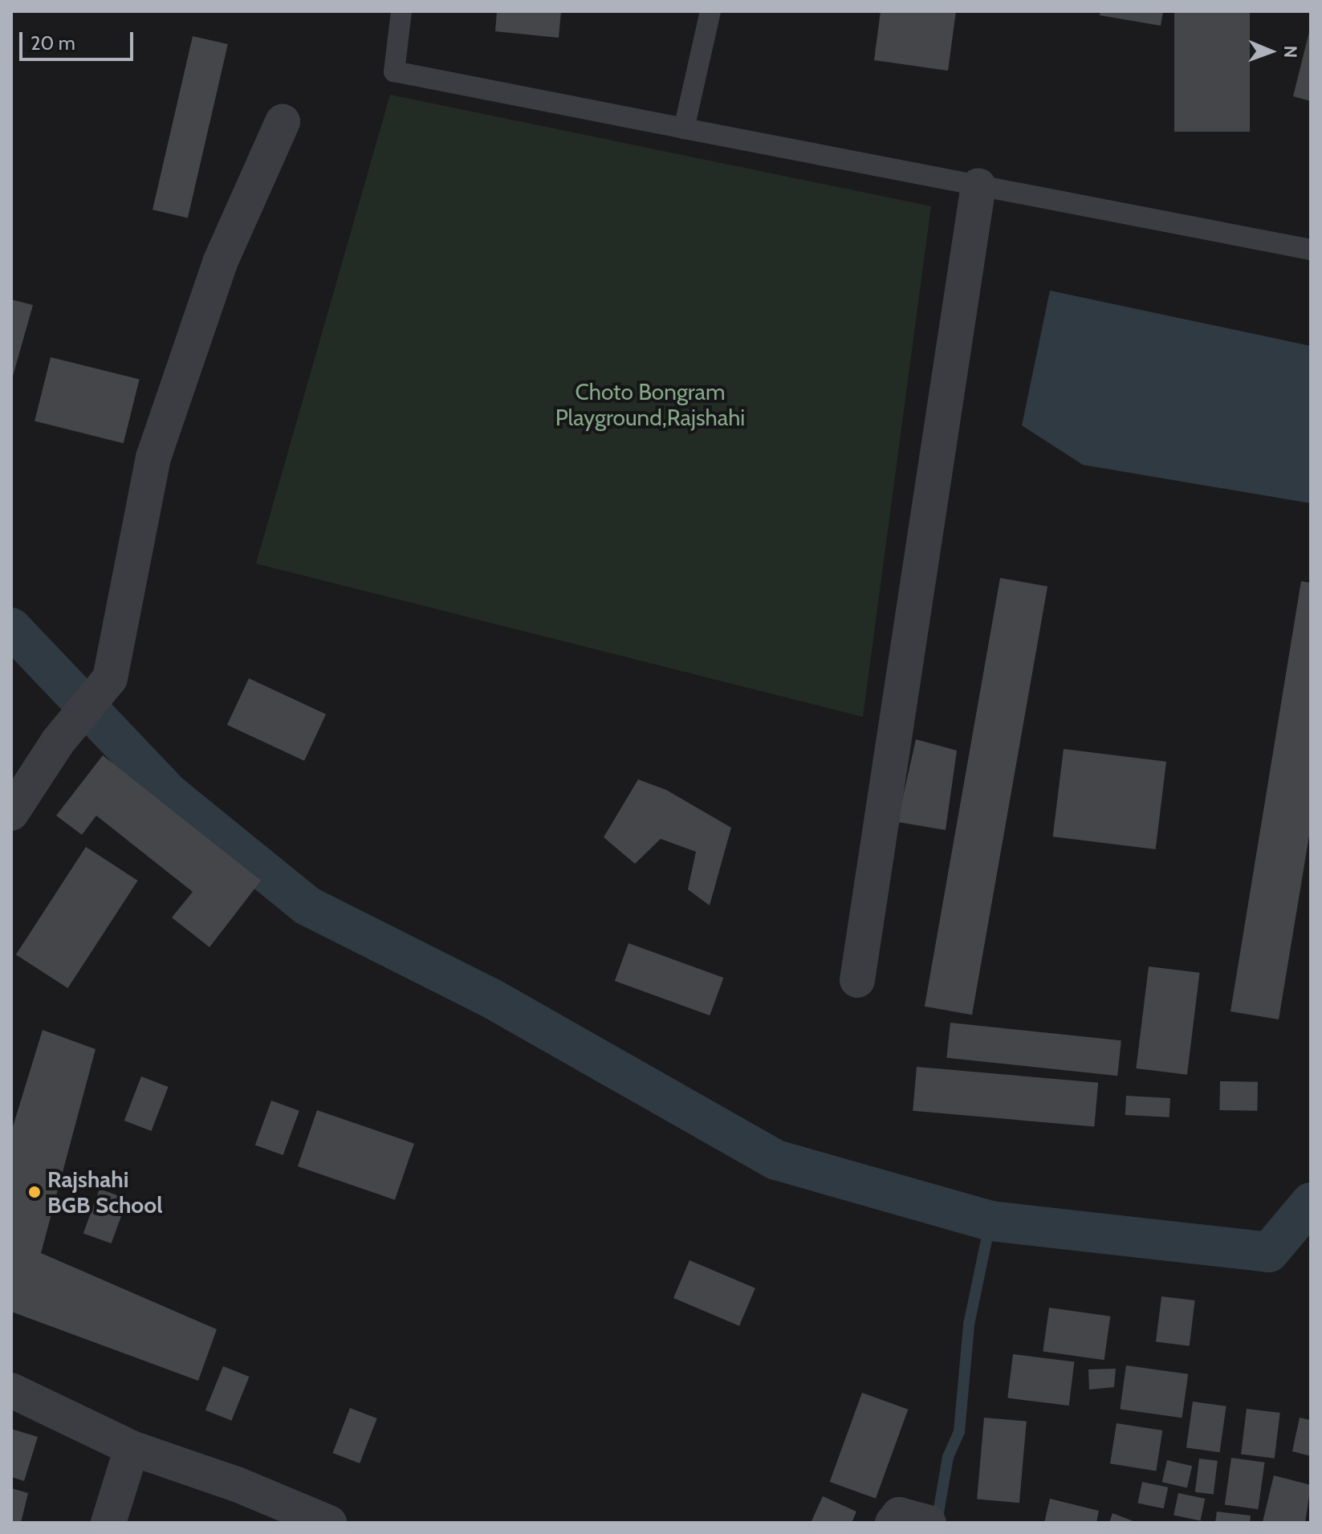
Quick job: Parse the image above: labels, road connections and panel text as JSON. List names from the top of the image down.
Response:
{
  "parks": ["Choto Bongram Playground,Rajshahi"],
  "places": ["Rajshahi BGB School"],
  "scale_bar": "20 m",
  "north": "right"
}
